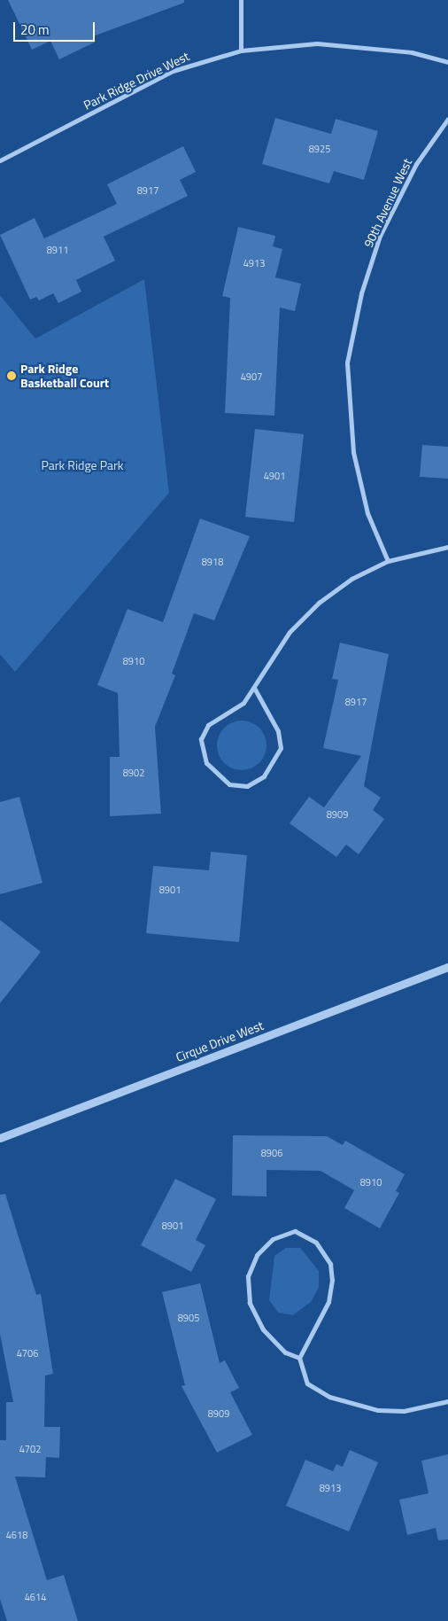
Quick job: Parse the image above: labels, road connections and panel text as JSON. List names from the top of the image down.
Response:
{
  "streets": {
    "street": ["Park Ridge Drive West", "90th Avenue West", "Cirque Drive West"]
  },
  "parks": ["Park Ridge Park"],
  "places": ["Park Ridge Basketball Court"],
  "house_numbers": [
    "8925",
    "8917",
    "8911",
    "4913",
    "4907",
    "4901",
    "8918",
    "8910",
    "8917",
    "8902",
    "8909",
    "8901",
    "8906",
    "8910",
    "8901",
    "8905",
    "4706",
    "8909",
    "4702",
    "8913",
    "4618",
    "4614"
  ],
  "scale_bar": "20 m"
}
